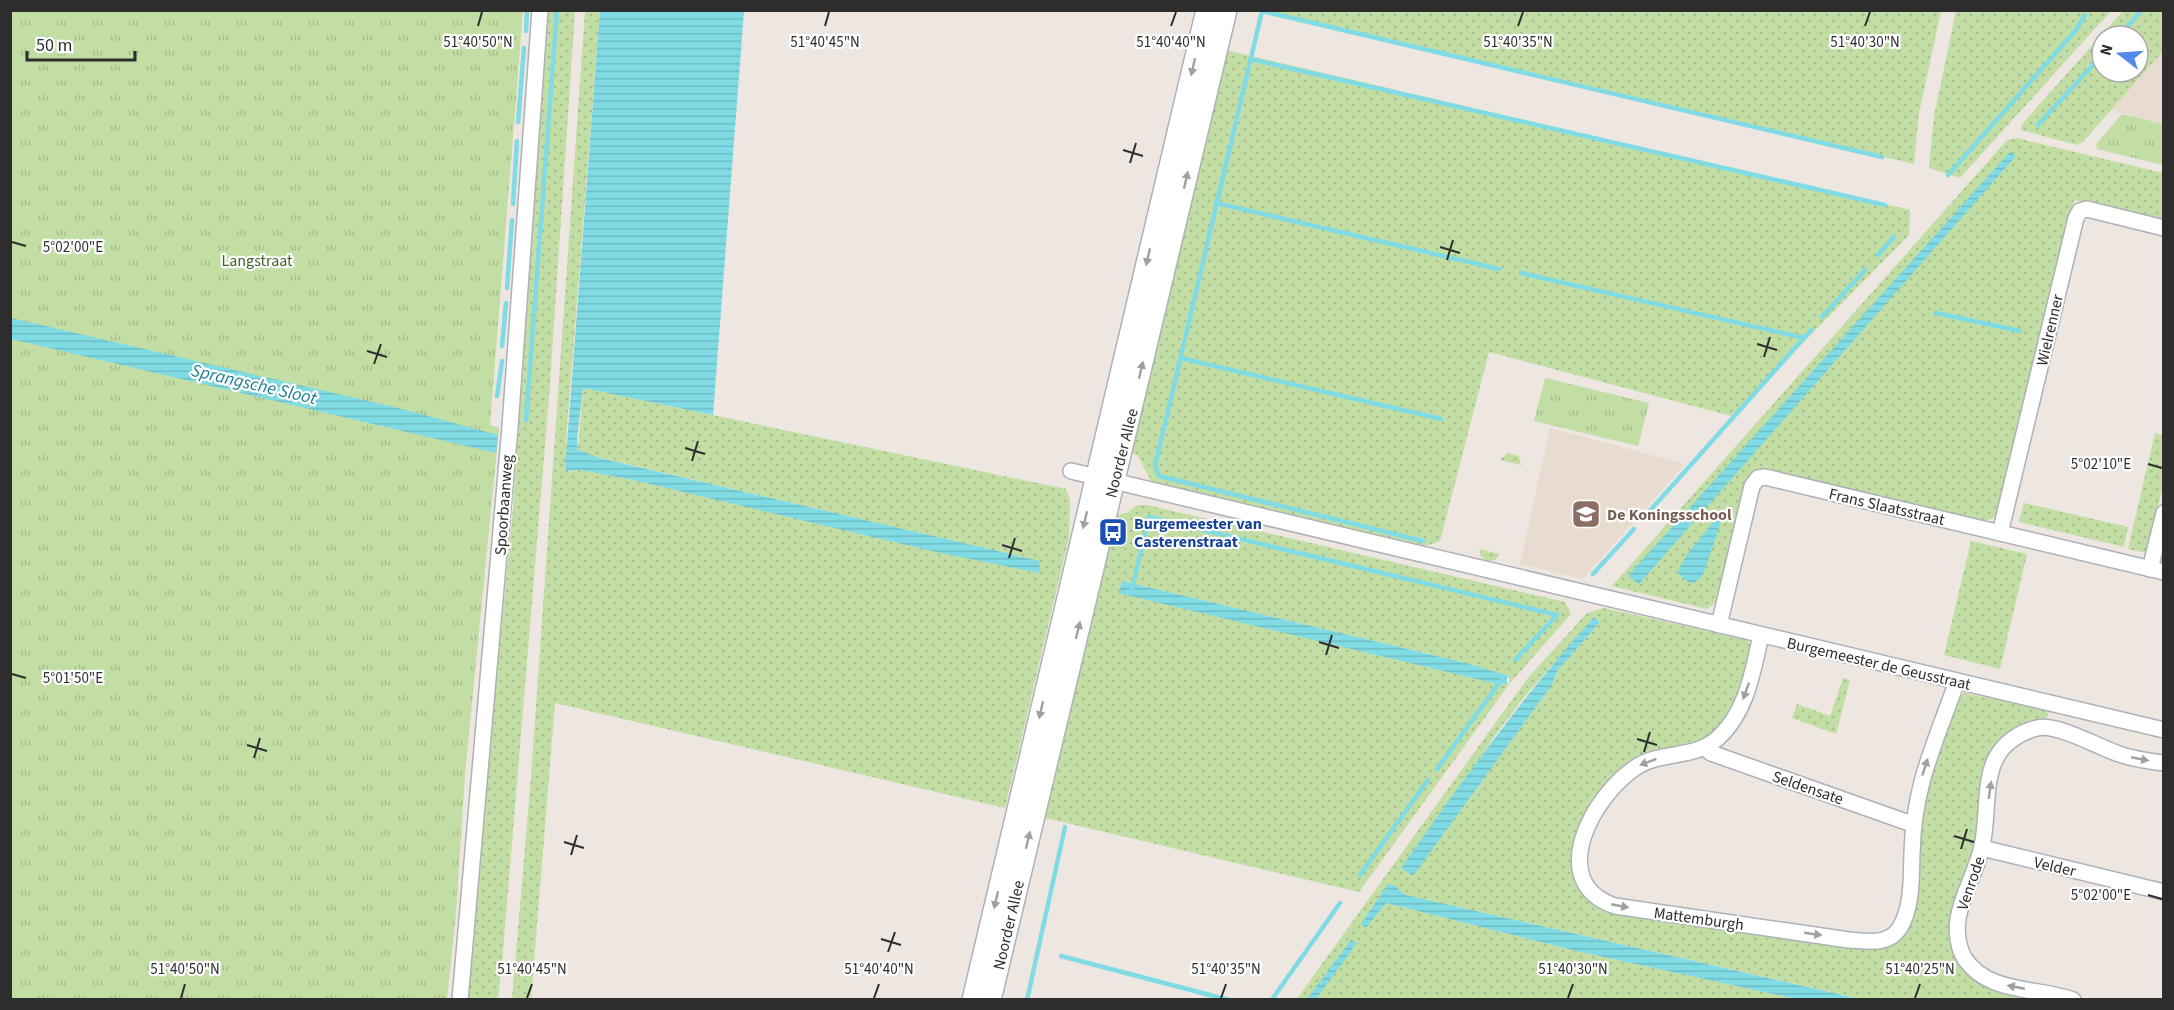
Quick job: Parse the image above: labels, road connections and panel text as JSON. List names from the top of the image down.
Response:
{
  "streets": {
    "street": [
      "Wielrenner",
      "Noorder Allee",
      "Spoorbaanweg",
      "Frans Slaatsstraat",
      "Burgemeester de Geusstraat",
      "Seldensate",
      "Velder",
      "Venrode",
      "Mattemburgh"
    ]
  },
  "crossings": [
    ["Wielrenner", "Frans Slaatsstraat"],
    ["Noorder Allee", "Burgemeester de Geusstraat"],
    ["Frans Slaatsstraat", "Burgemeester de Geusstraat"],
    ["Burgemeester de Geusstraat", "Mattemburgh"],
    ["Seldensate", "Mattemburgh"],
    ["Velder", "Venrode"]
  ],
  "water": ["Sprangsche Sloot"],
  "parks": ["Langstraat"],
  "places": {
    "school or university": ["De Koningsschool"],
    "bus stop": ["Burgemeester van Casterenstraat"]
  },
  "scale_bar": "50 m",
  "north": "left",
  "coordinates": [
    "51°40'50\"N",
    "51°40'45\"N",
    "51°40'40\"N",
    "51°40'35\"N",
    "51°40'30\"N",
    "5°02'00\"E",
    "5°02'10\"E",
    "5°01'50\"E",
    "51°40'25\"N"
  ]
}
